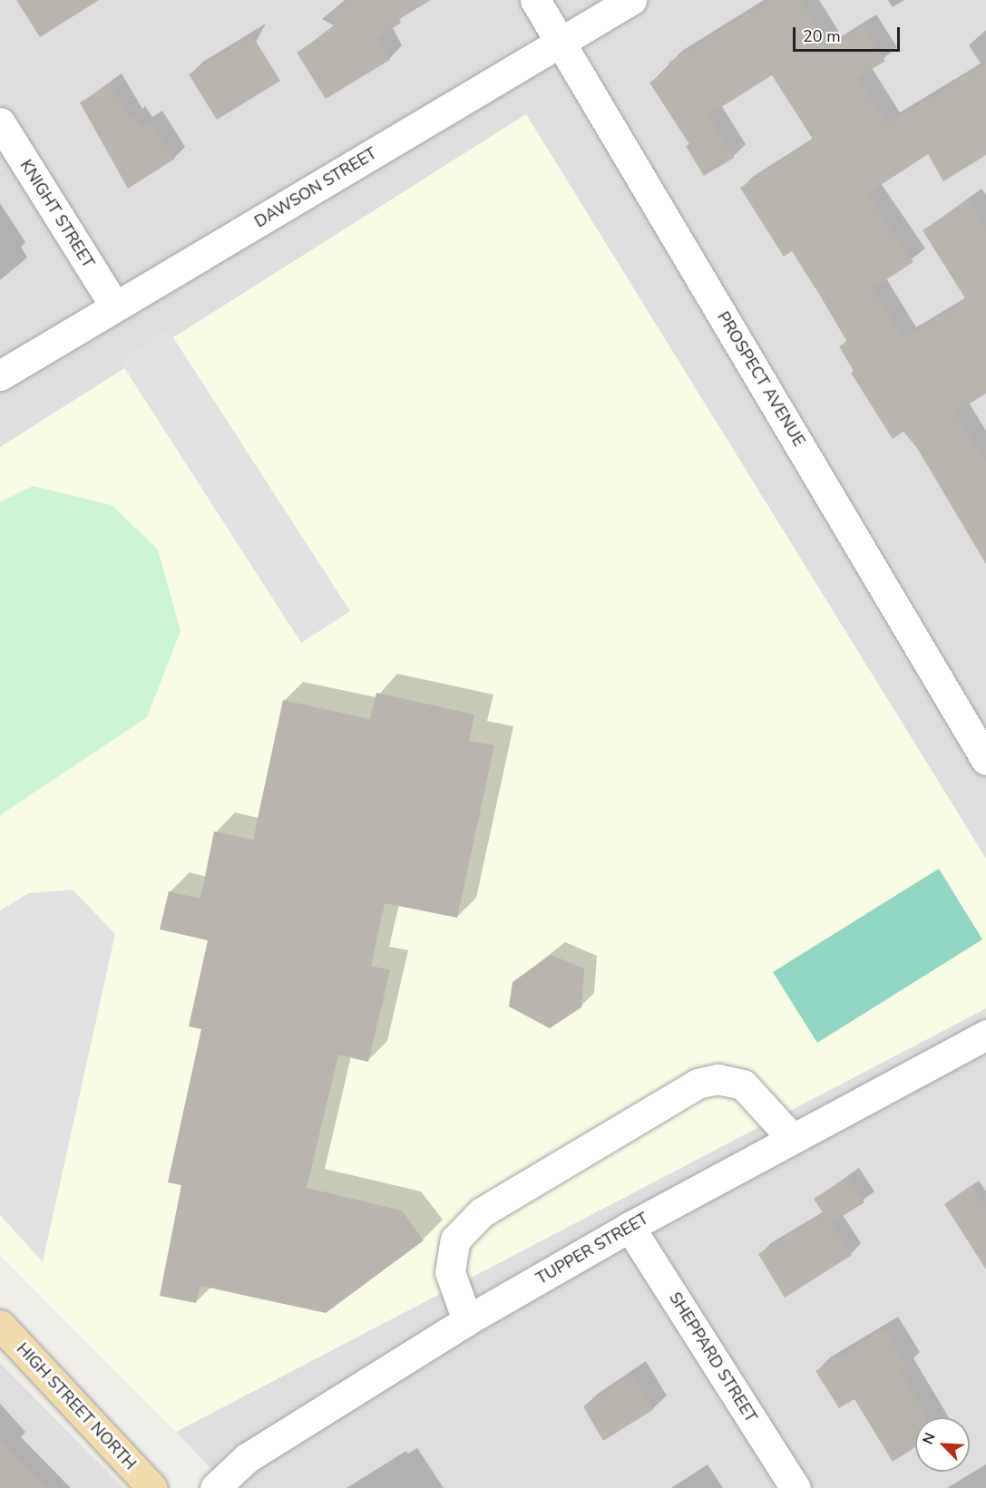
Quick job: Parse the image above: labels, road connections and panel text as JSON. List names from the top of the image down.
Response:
{
  "streets": {
    "main road": ["HIGH STREET NORTH"],
    "street": [
      "DAWSON STREET",
      "KNIGHT STREET",
      "PROSPECT AVENUE",
      "TUPPER STREET",
      "SHEPPARD STREET"
    ]
  },
  "crossings": [
    ["DAWSON STREET", "KNIGHT STREET"],
    ["DAWSON STREET", "PROSPECT AVENUE"],
    ["TUPPER STREET", "SHEPPARD STREET"]
  ],
  "scale_bar": "20 m",
  "north": "top left"
}
